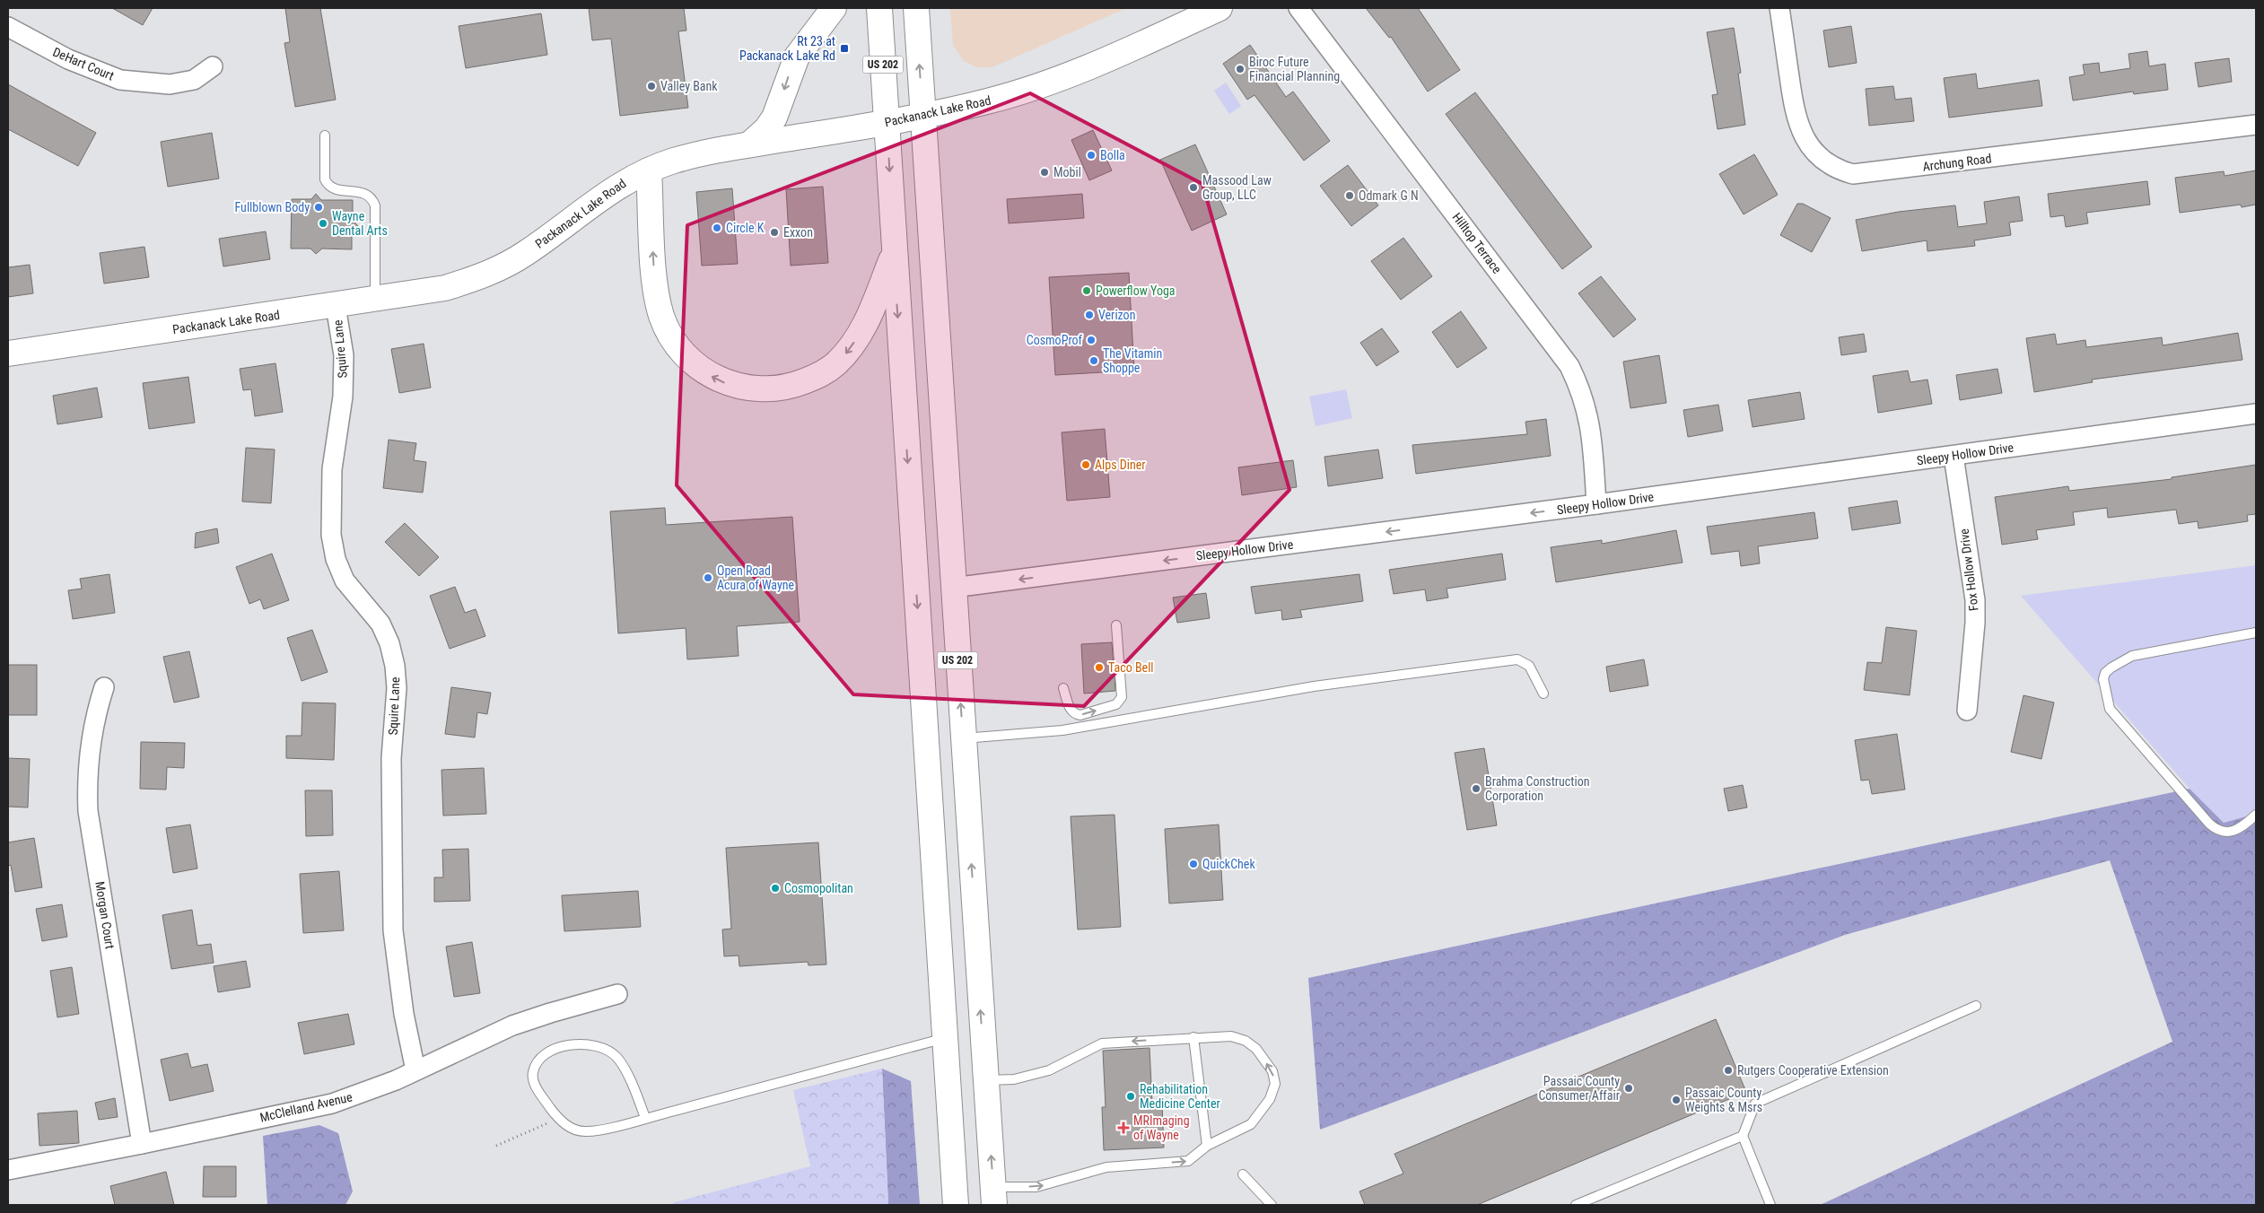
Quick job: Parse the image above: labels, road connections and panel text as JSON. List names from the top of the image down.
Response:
{
  "streets": {
    "main road": ["US 202", "Packanack Lake Road"],
    "street": [
      "DeHart Court",
      "Archung Road",
      "Hilltop Terrace",
      "Squire Lane",
      "Sleepy Hollow Drive",
      "Fox Hollow Drive",
      "Morgan Court",
      "McClelland Avenue"
    ]
  },
  "crossings": [
    ["US 202", "Packanack Lake Road"],
    ["US 202", "Sleepy Hollow Drive"],
    ["Packanack Lake Road", "Squire Lane"],
    ["Hilltop Terrace", "Sleepy Hollow Drive"],
    ["Squire Lane", "McClelland Avenue"],
    ["Sleepy Hollow Drive", "Fox Hollow Drive"],
    ["Morgan Court", "McClelland Avenue"]
  ],
  "one_way": ["Sleepy Hollow Drive"],
  "places": {
    "transit": ["Rt 23 at Packanack Lake Rd"],
    "other": [
      "Biroc Future Financial Planning",
      "Valley Bank",
      "Bolla",
      "Mobil",
      "Massood Law Group, LLC",
      "Odmark G N",
      "Fullblown Body",
      "Wayne Dental Arts",
      "Circle K",
      "Exxon",
      "Powerflow Yoga",
      "Verizon",
      "CosmoProf",
      "The Vitamin Shoppe",
      "Alps Diner",
      "Open Road Acura of Wayne",
      "Taco Bell",
      "Brahma Construction Corporation",
      "QuickChek",
      "Cosmopolitan",
      "Rutgers Cooperative Extension",
      "Passaic County Consumer Affair",
      "Rehabilitation Medicine Center",
      "Passaic County Weights & Msrs"
    ],
    "health": ["MRImaging of Wayne"]
  }
}
